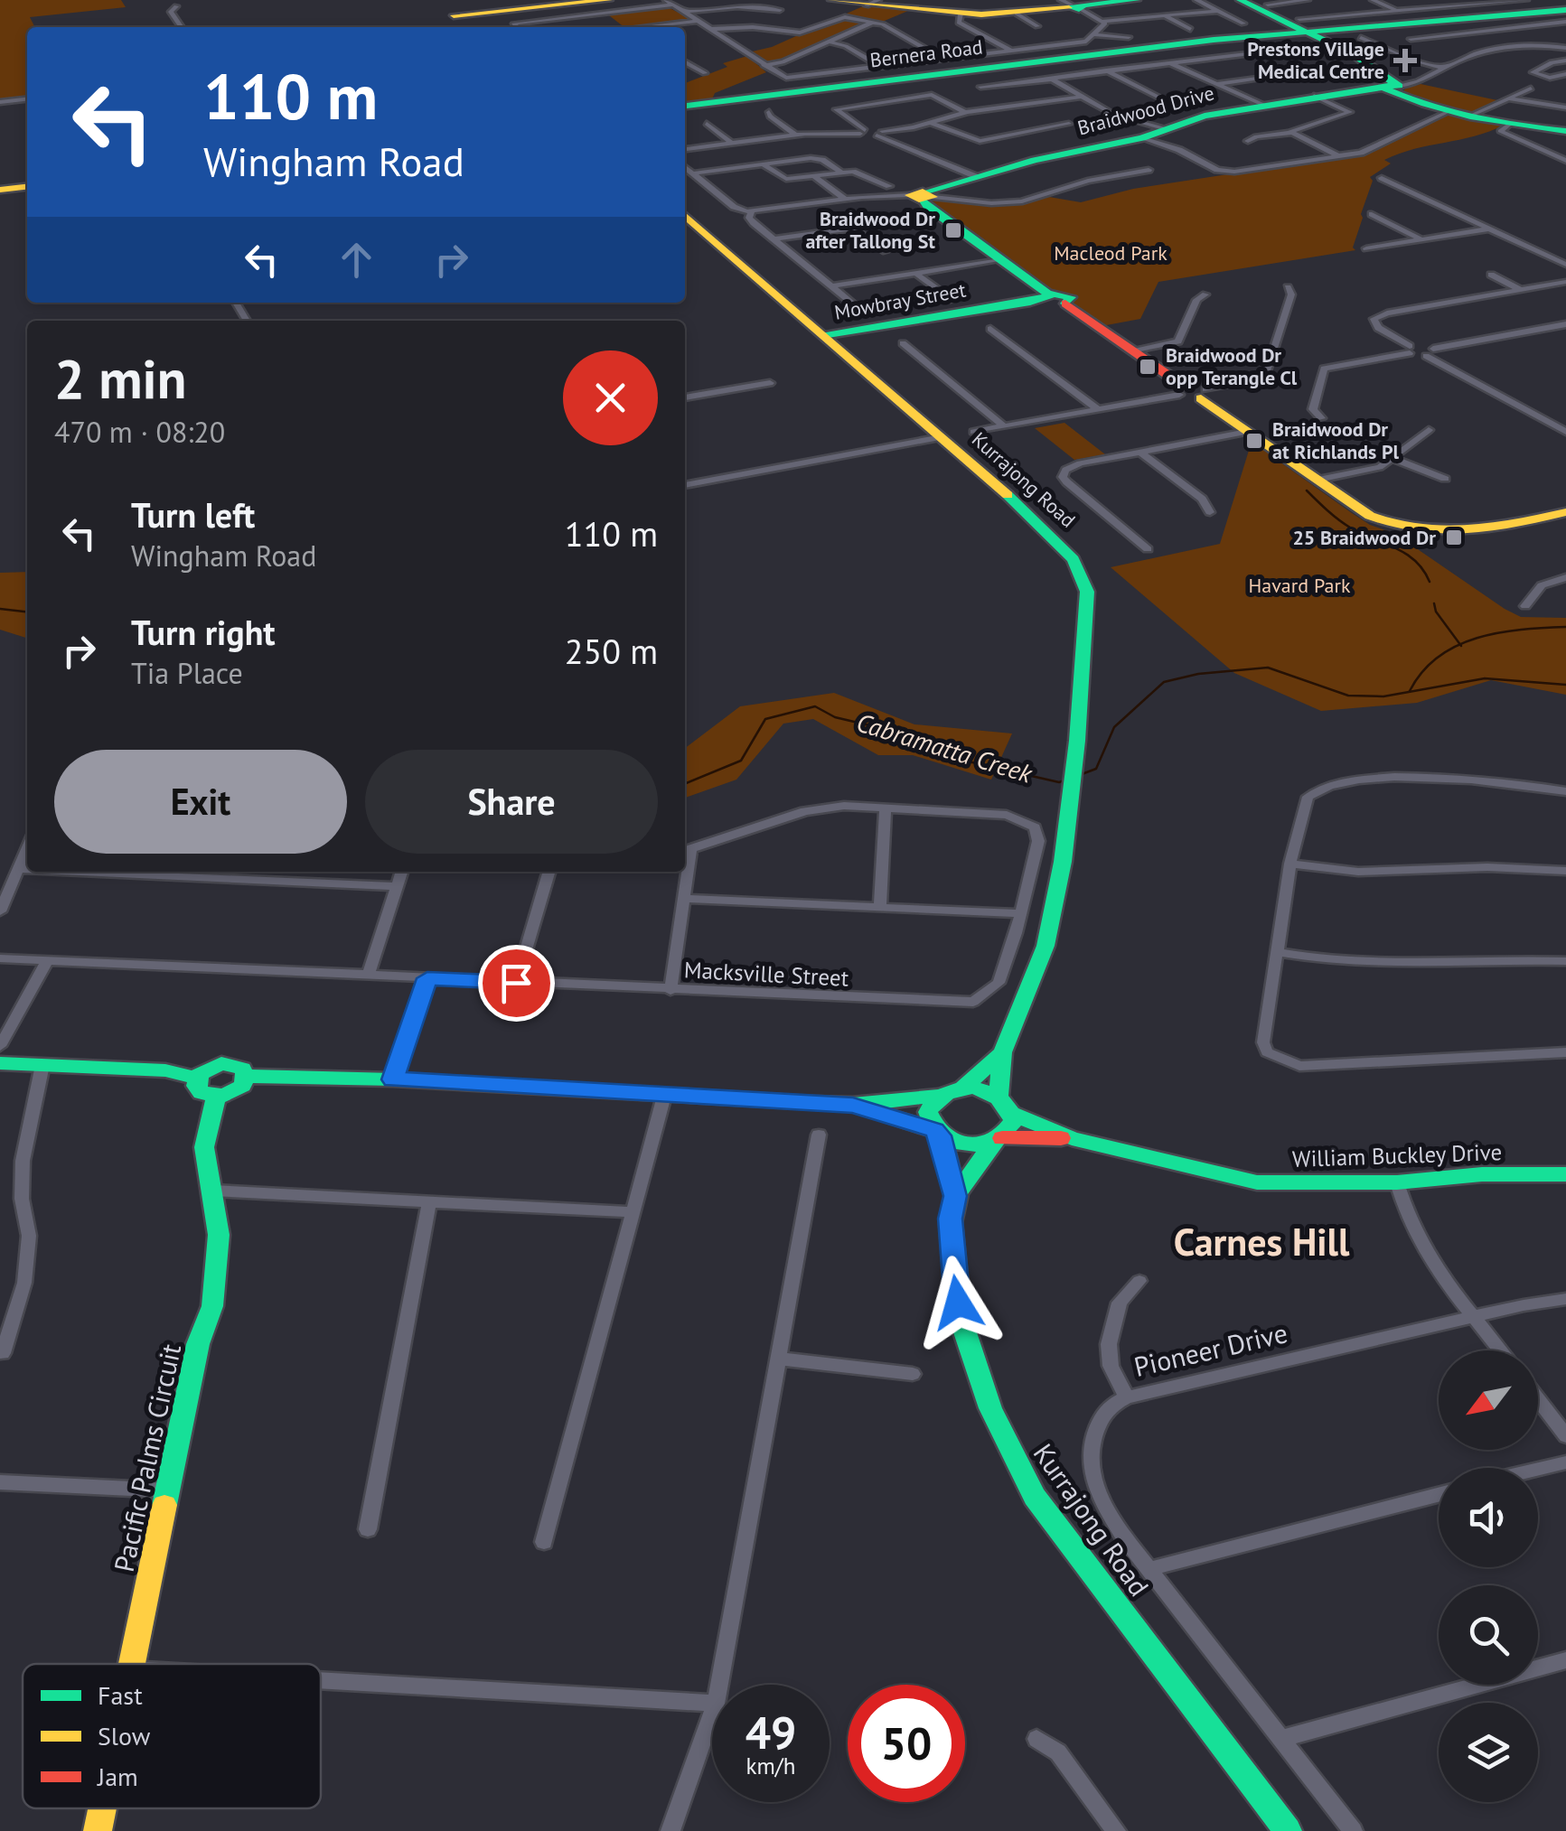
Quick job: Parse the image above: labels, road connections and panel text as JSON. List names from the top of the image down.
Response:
{
  "streets": {
    "street": [
      "Bernera Road",
      "Braidwood Drive",
      "Mowbray Street",
      "Kurrajong Road",
      "Macksville Street",
      "William Buckley Drive",
      "Pioneer Drive",
      "Pacific Palms Circuit"
    ]
  },
  "crossings": [
    ["Mowbray Street", "Kurrajong Road"],
    ["Kurrajong Road", "William Buckley Drive"]
  ],
  "districts": ["Carnes Hill"],
  "water": ["Cabramatta Creek"],
  "parks": ["Macleod Park", "Havard Park"],
  "places": {
    "health": ["Prestons Village Medical Centre"],
    "transit": [
      "Braidwood Dr after Tallong St",
      "Braidwood Dr opp Terangle Cl",
      "Braidwood Dr at Richlands Pl",
      "25 Braidwood Dr"
    ]
  },
  "legend": ["Fast", "Slow", "Jam"],
  "north": "bottom left",
  "page": {
    "turn": ["110 m", "Wingham Road"],
    "heading": ["2 min", "470 m · 08:20"],
    "list": [
      {
        "name": "Turn left",
        "note": "Wingham Road",
        "value": "110 m"
      },
      {
        "name": "Turn right",
        "note": "Tia Place",
        "value": "250 m"
      }
    ],
    "buttons": ["Exit", "Share"],
    "speed": "49 km/h",
    "limit": "50"
  }
}
